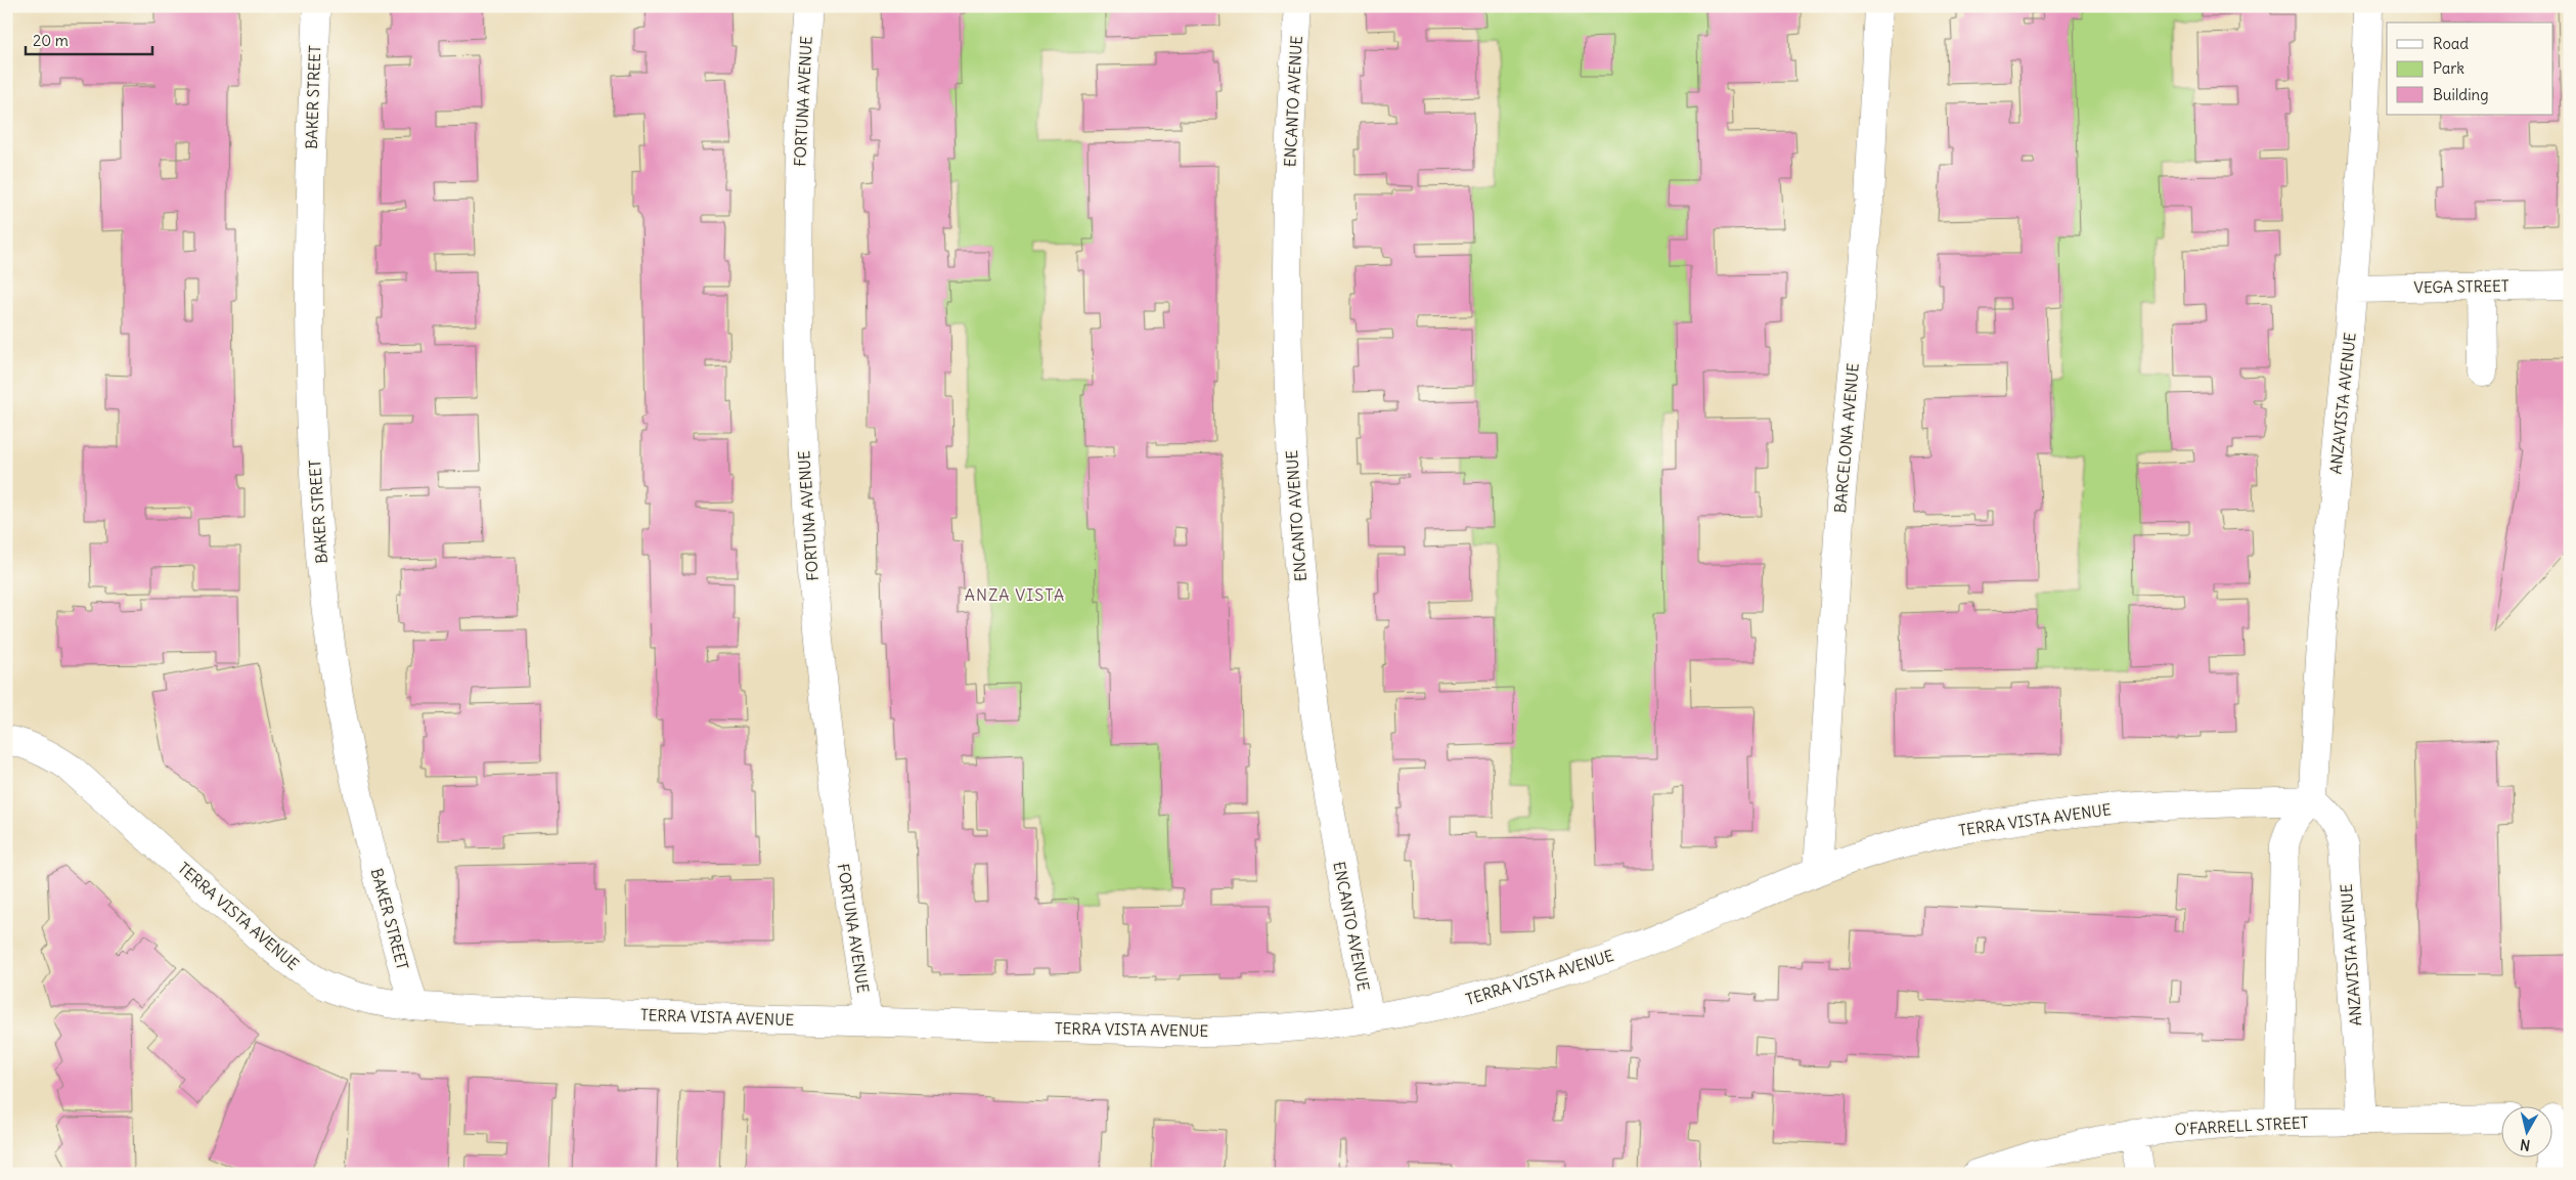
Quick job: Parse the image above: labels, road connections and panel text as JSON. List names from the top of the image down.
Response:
{
  "streets": {
    "street": [
      "BAKER STREET",
      "FORTUNA AVENUE",
      "ENCANTO AVENUE",
      "VEGA STREET",
      "ANZAVISTA AVENUE",
      "BARCELONA AVENUE",
      "TERRA VISTA AVENUE",
      "O'FARRELL STREET"
    ]
  },
  "crossings": [
    ["BAKER STREET", "TERRA VISTA AVENUE"],
    ["FORTUNA AVENUE", "TERRA VISTA AVENUE"],
    ["ENCANTO AVENUE", "TERRA VISTA AVENUE"],
    ["VEGA STREET", "ANZAVISTA AVENUE"],
    ["ANZAVISTA AVENUE", "TERRA VISTA AVENUE"],
    ["ANZAVISTA AVENUE", "O'FARRELL STREET"],
    ["BARCELONA AVENUE", "TERRA VISTA AVENUE"]
  ],
  "districts": ["ANZA VISTA"],
  "legend": ["Road", "Park", "Building"],
  "scale_bar": "20 m",
  "north": "bottom"
}
